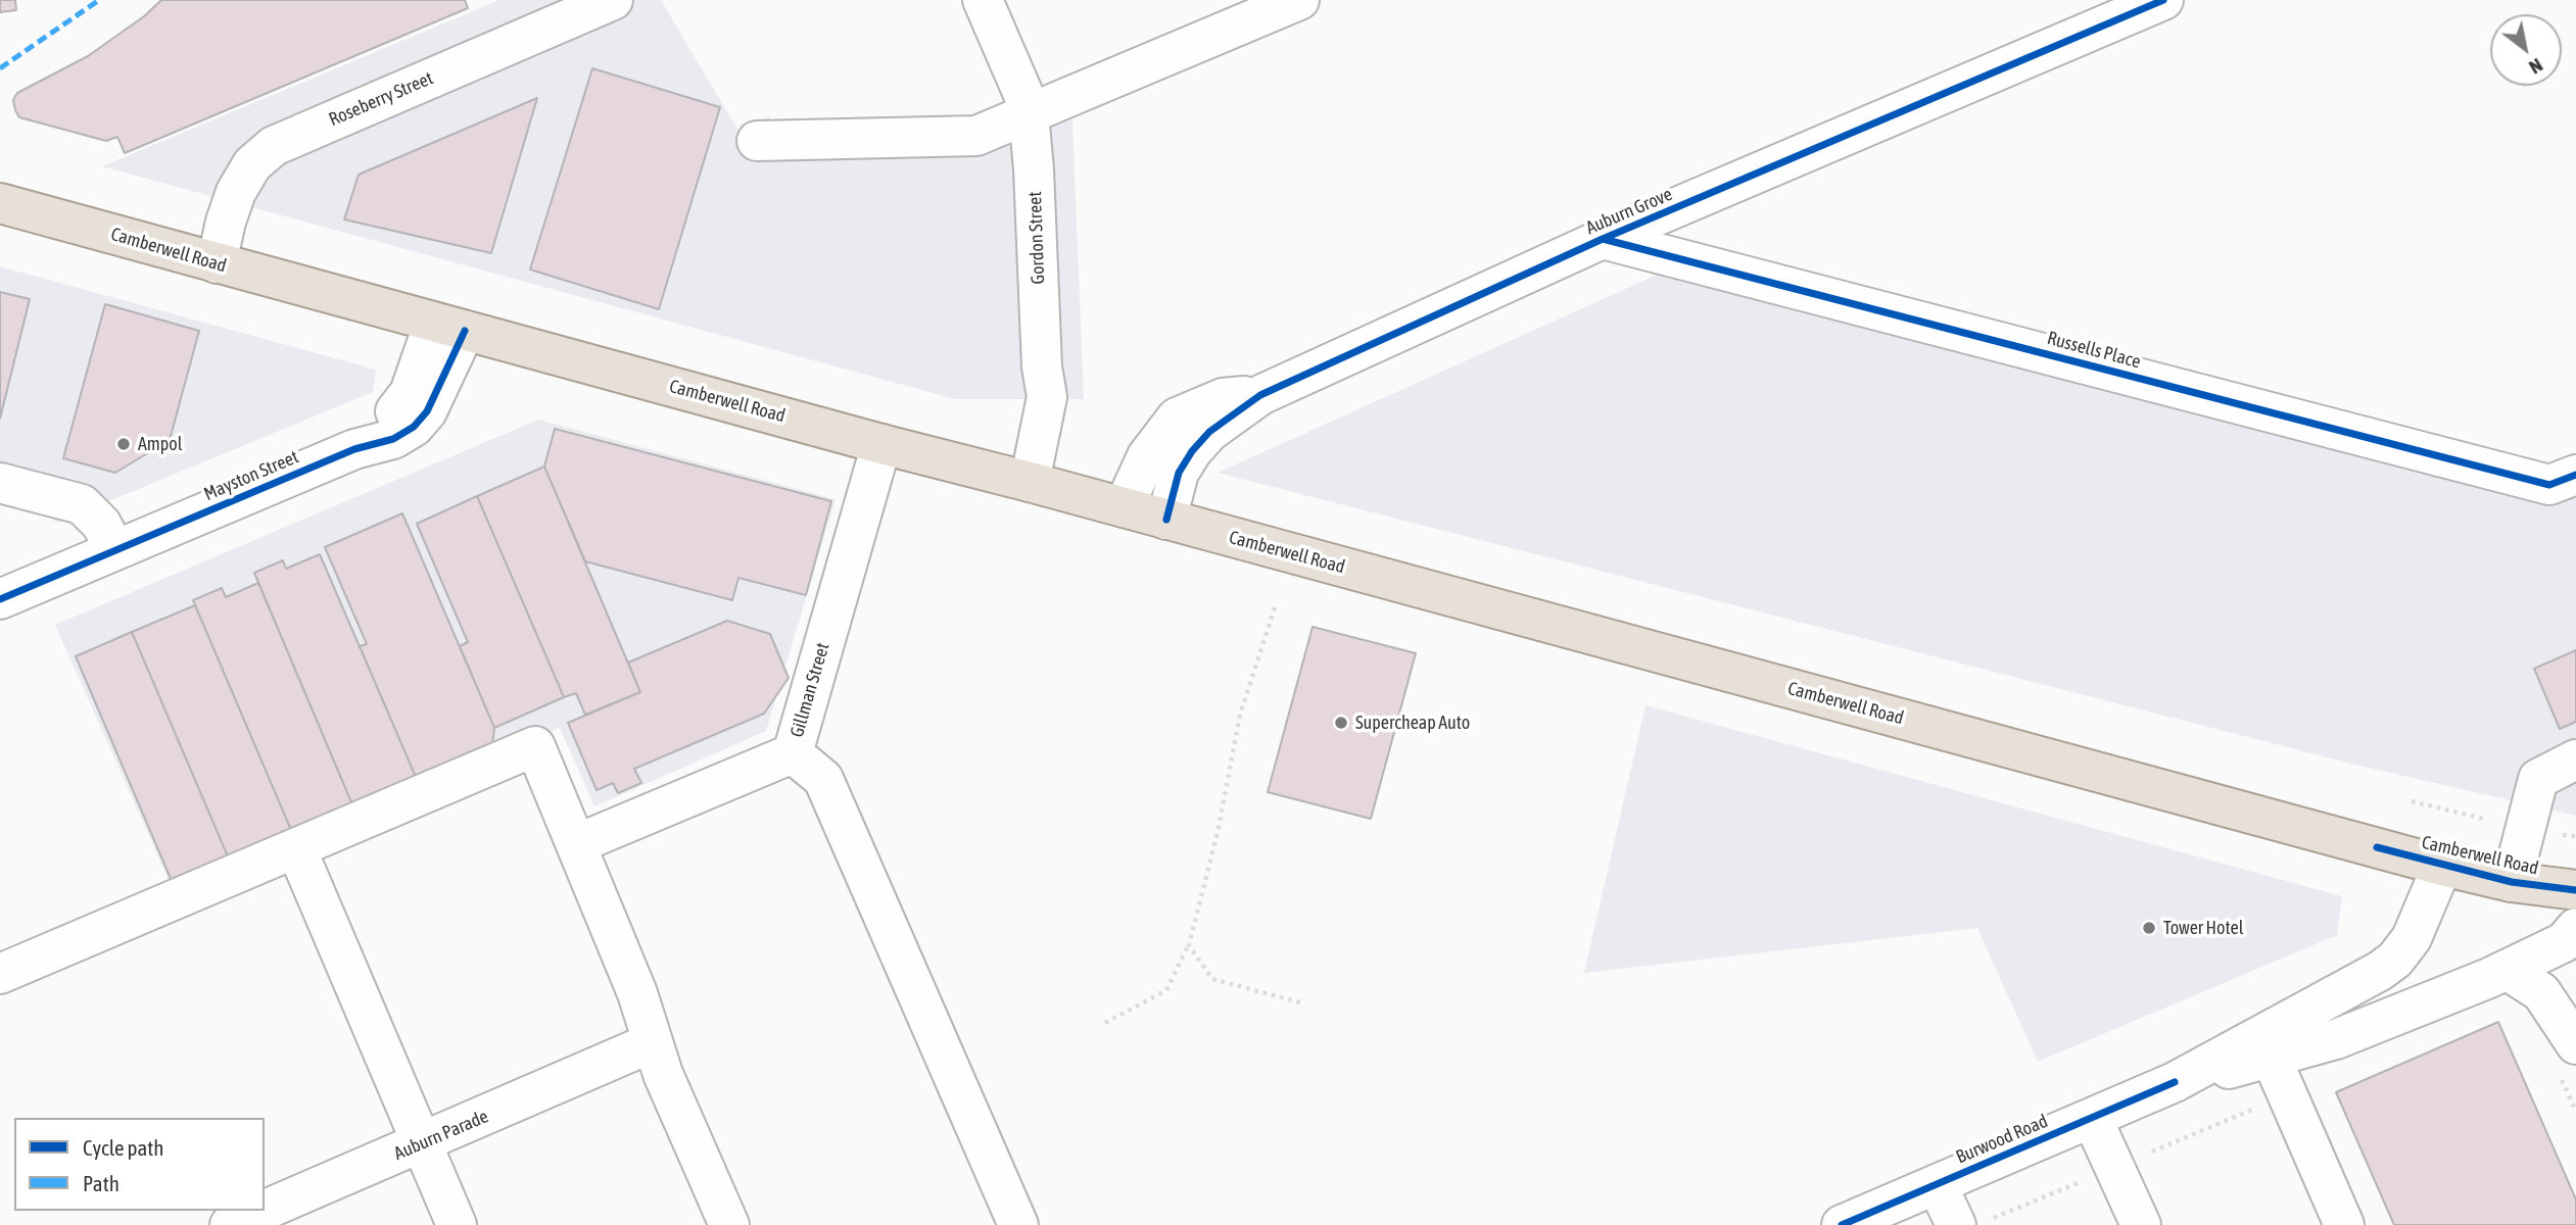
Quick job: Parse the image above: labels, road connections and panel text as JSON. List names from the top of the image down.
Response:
{
  "streets": {
    "main road": ["Camberwell Road"],
    "street": [
      "Roseberry Street",
      "Auburn Grove",
      "Gordon Street",
      "Russells Place",
      "Mayston Street",
      "Gillman Street",
      "Auburn Parade",
      "Burwood Road"
    ]
  },
  "crossings": [
    ["Roseberry Street", "Camberwell Road"],
    ["Auburn Grove", "Camberwell Road"],
    ["Auburn Grove", "Russells Place"],
    ["Gordon Street", "Camberwell Road"],
    ["Camberwell Road", "Mayston Street"],
    ["Camberwell Road", "Gillman Street"],
    ["Camberwell Road", "Burwood Road"]
  ],
  "places": ["Ampol", "Supercheap Auto", "Tower Hotel"],
  "legend": ["Cycle path", "Path"],
  "north": "bottom right"
}
